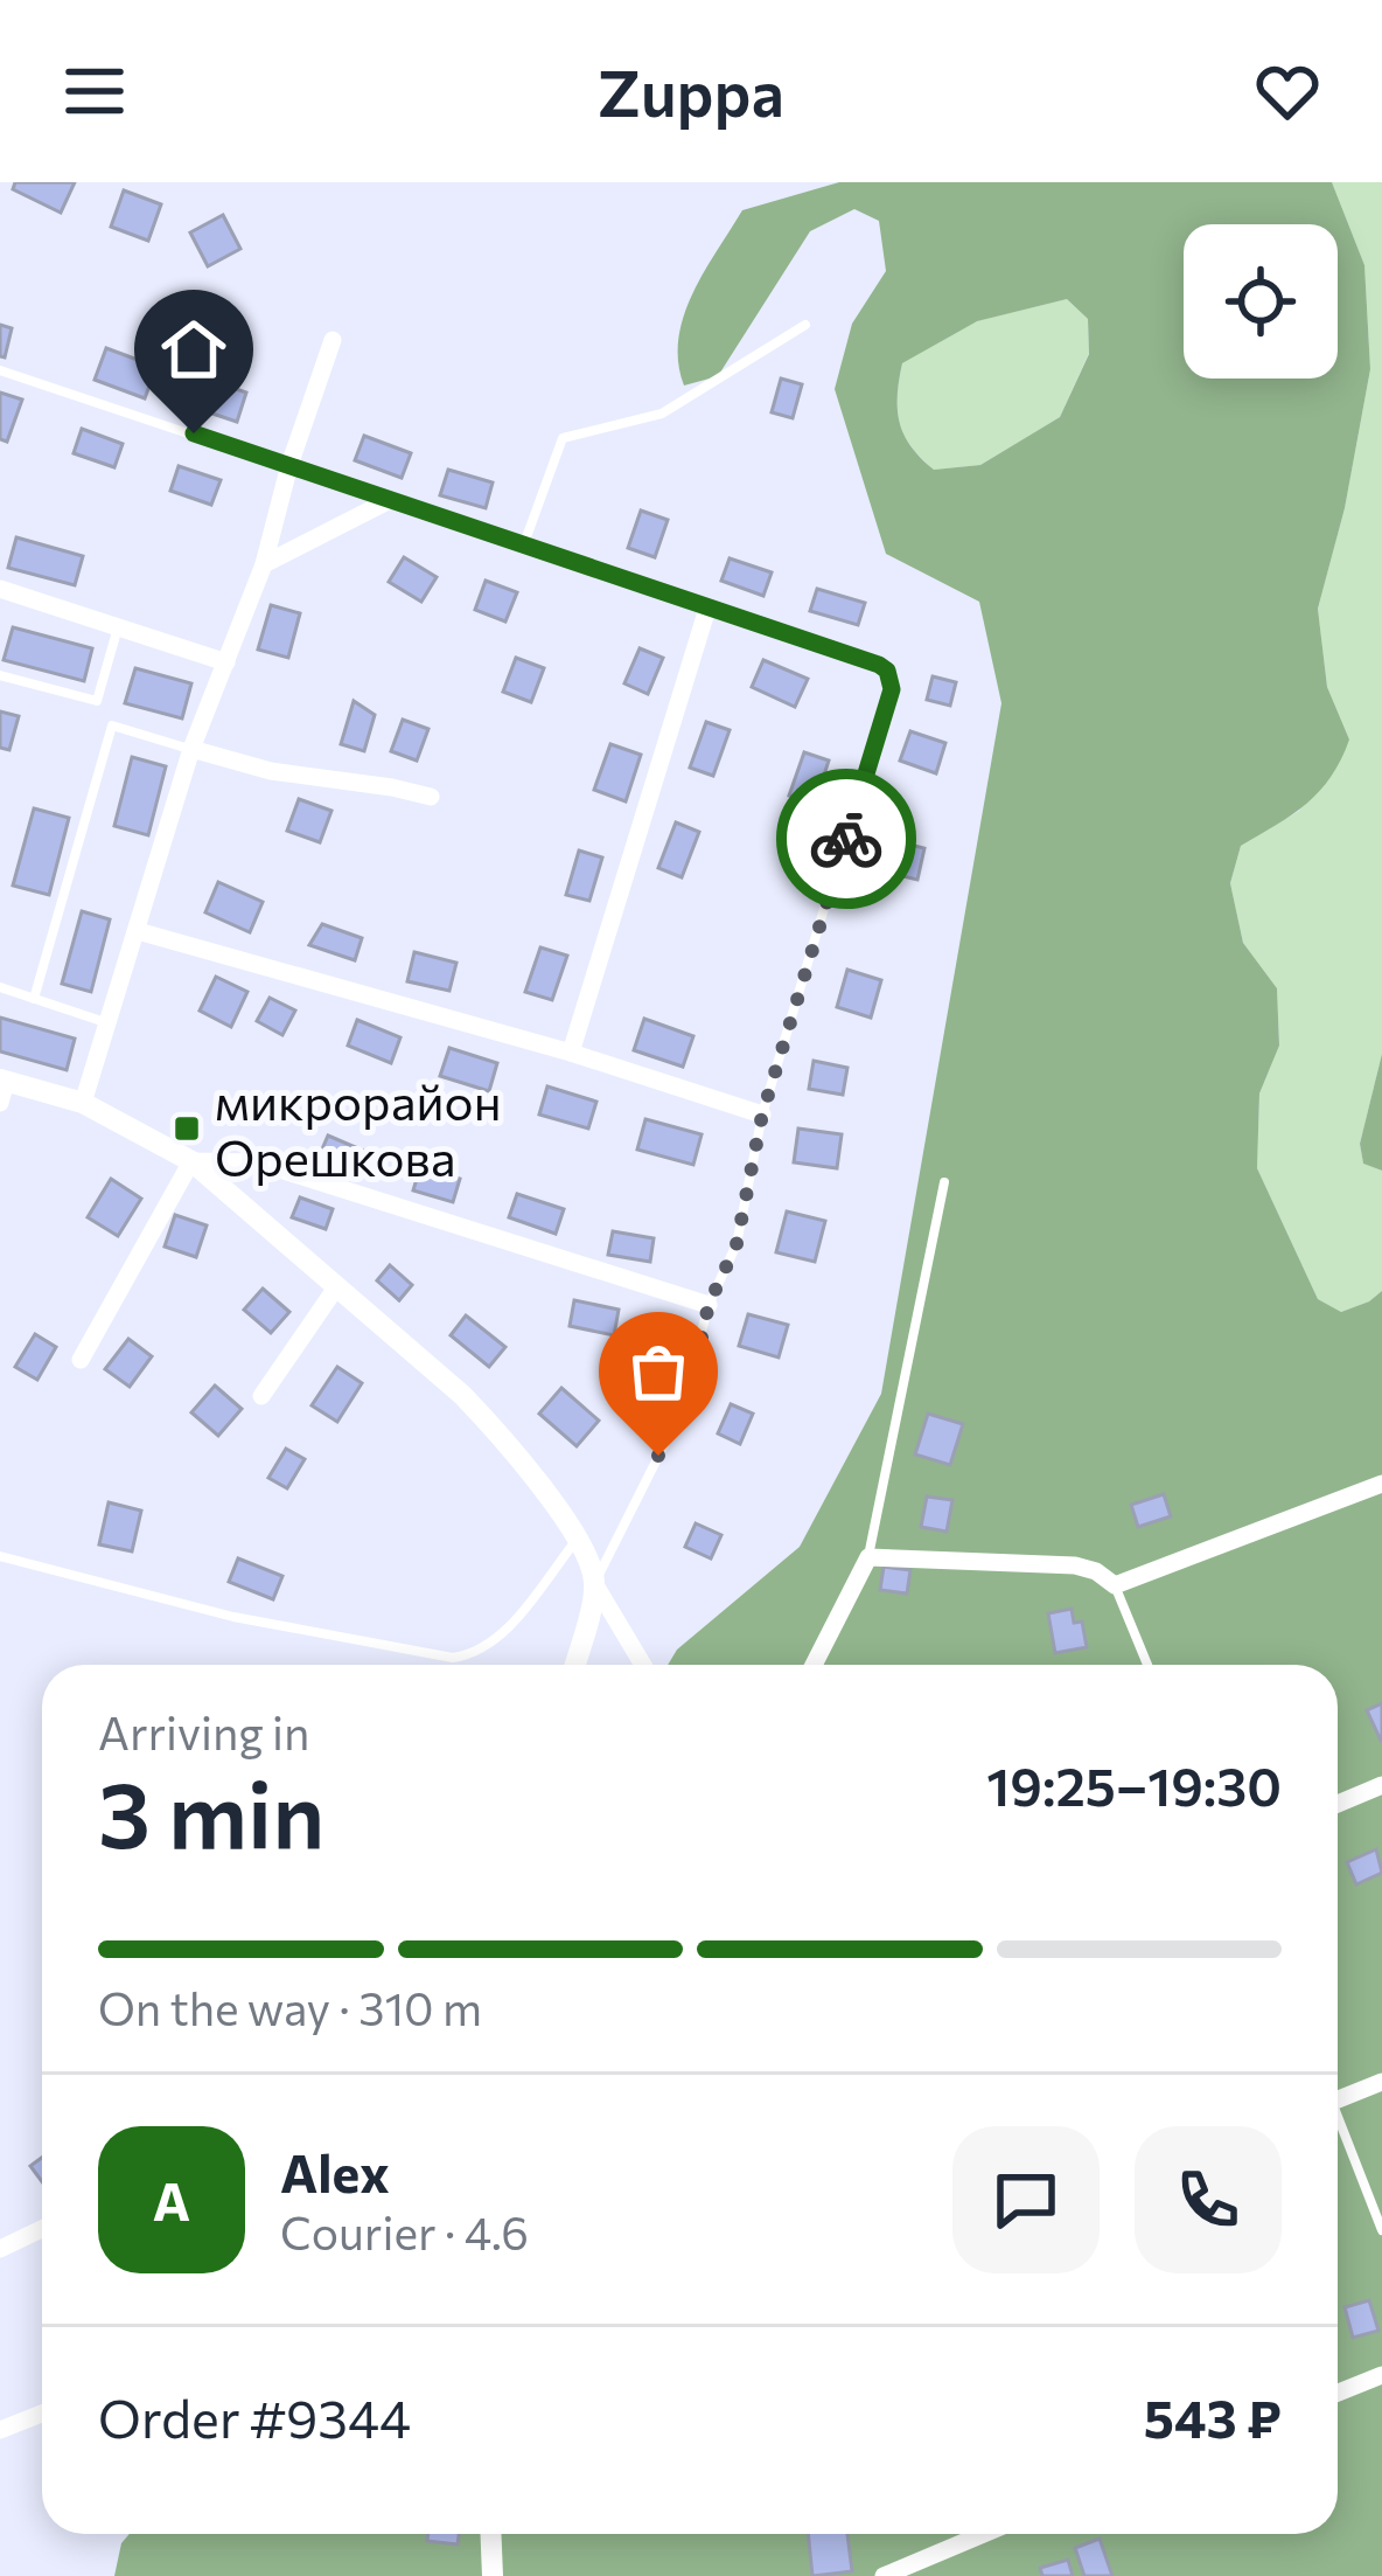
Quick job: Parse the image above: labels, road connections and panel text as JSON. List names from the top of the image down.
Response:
{
  "places": {
    "transit": ["микрорайон Орешкова"]
  },
  "page": {
    "header": "Zuppa",
    "heading": ["3 min", "Arriving in", "19:25–19:30"],
    "panel": [
      "Alex",
      "Courier · 4.6",
      "Order #9344",
      "543 ₽"
    ],
    "bar": "On the way · 310 m",
    "round": "A"
  }
}
